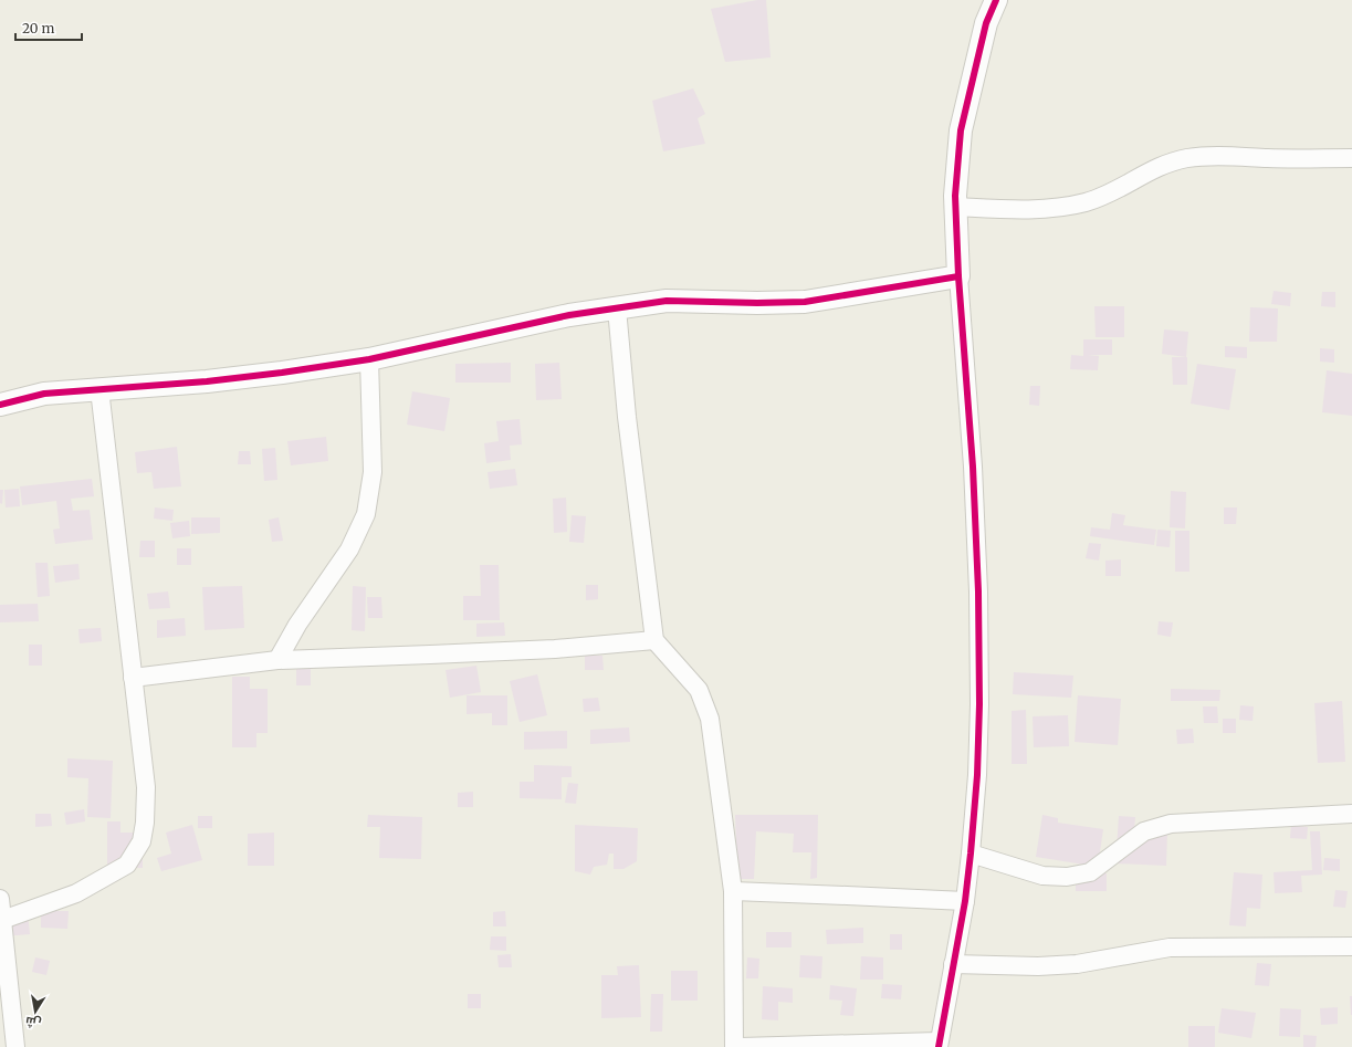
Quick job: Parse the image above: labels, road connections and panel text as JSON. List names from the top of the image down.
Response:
{
  "scale_bar": "20 m",
  "north": "bottom"
}
